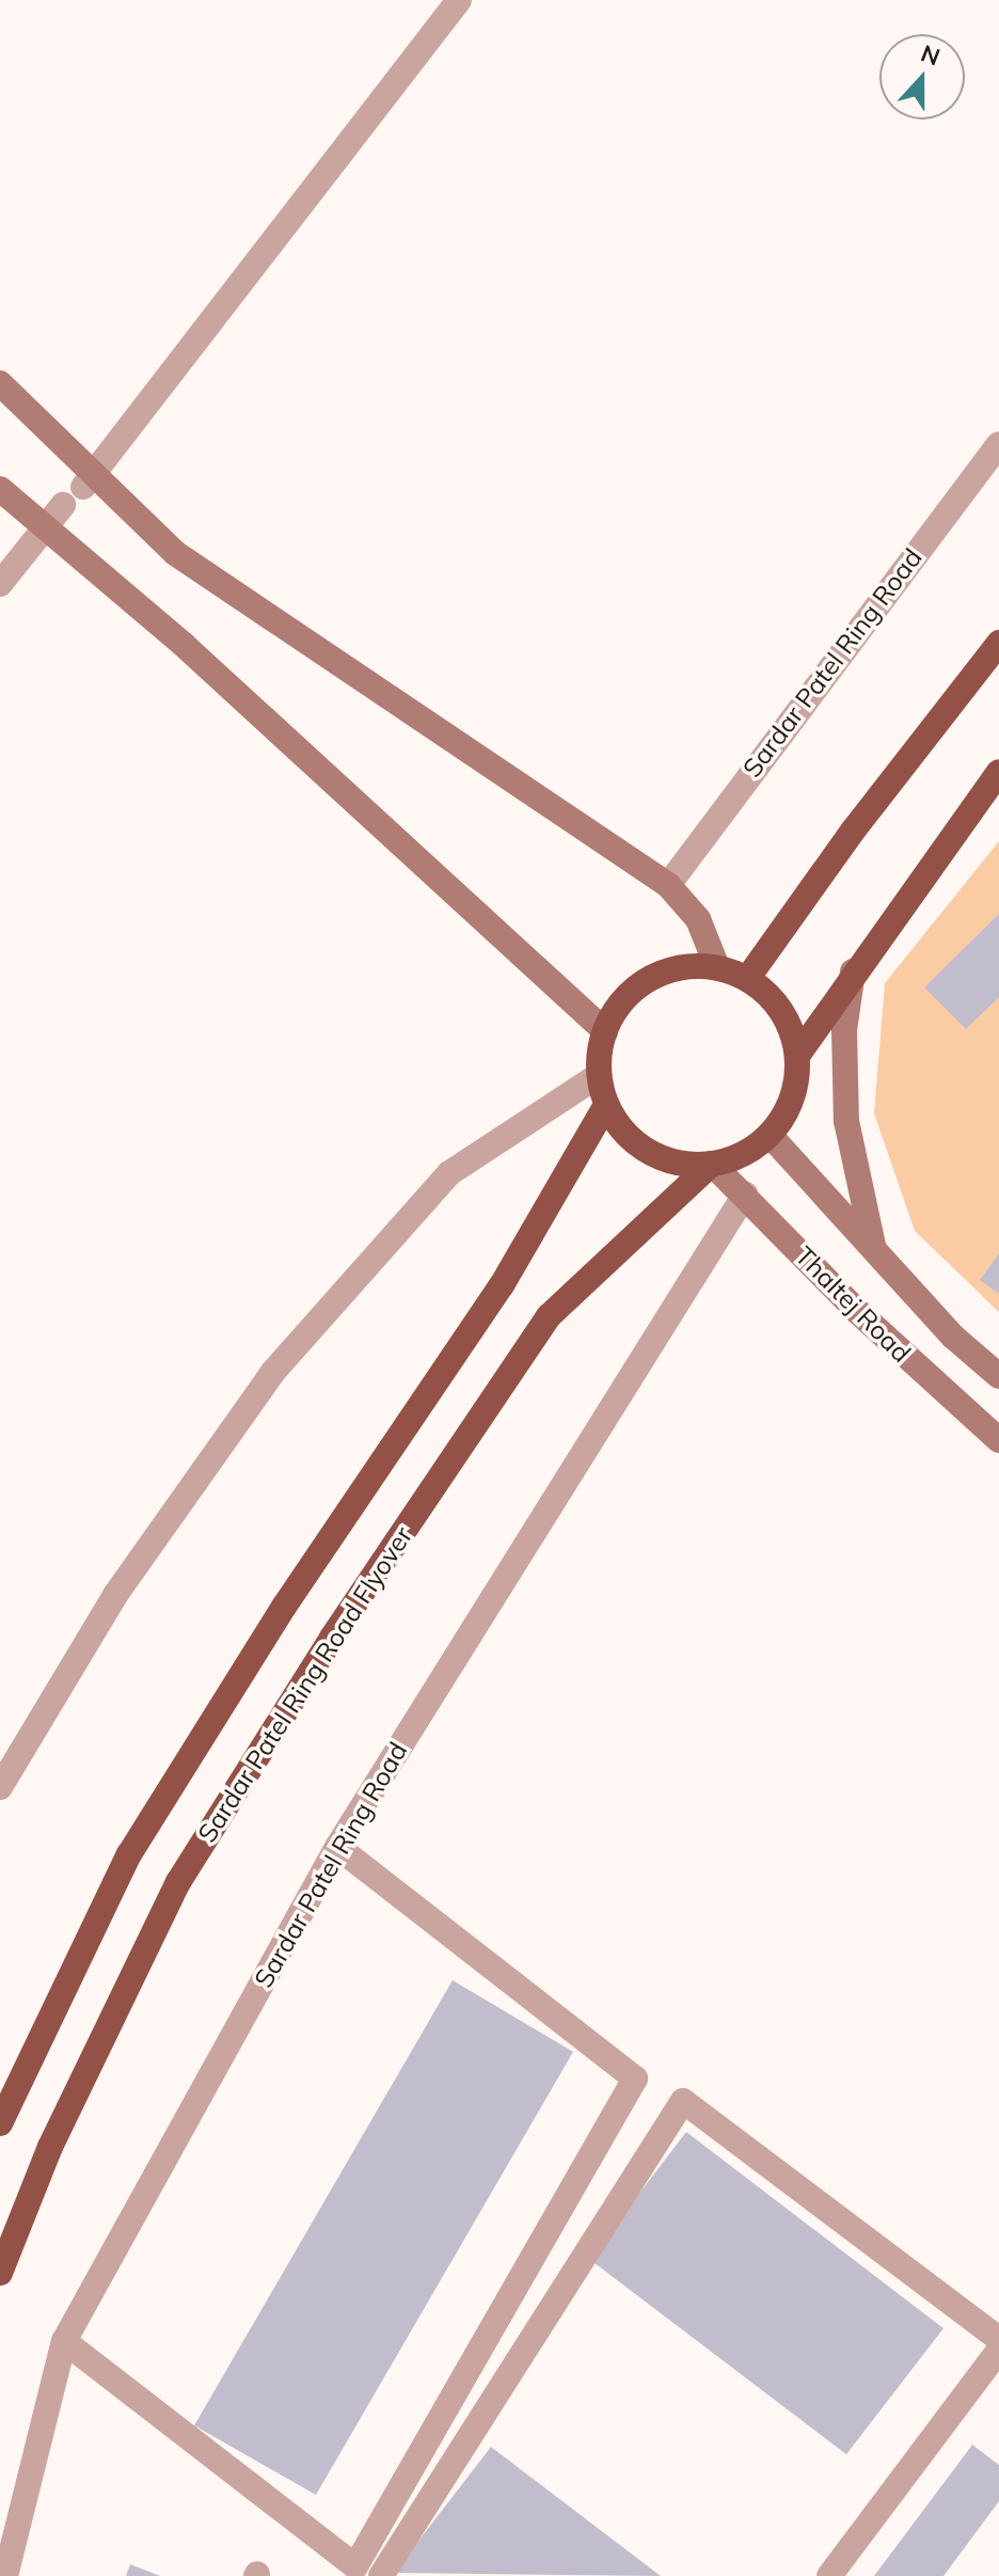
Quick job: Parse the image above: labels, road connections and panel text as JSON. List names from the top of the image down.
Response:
{
  "streets": {
    "highway": ["Sardar Patel Ring Road Flyover"],
    "main road": ["Thaltej Road"],
    "street": ["Sardar Patel Ring Road"]
  },
  "crossings": [
    ["Sardar Patel Ring Road", "Thaltej Road"],
    ["Thaltej Road", "Sardar Patel Ring Road Flyover"]
  ],
  "north": "top"
}
